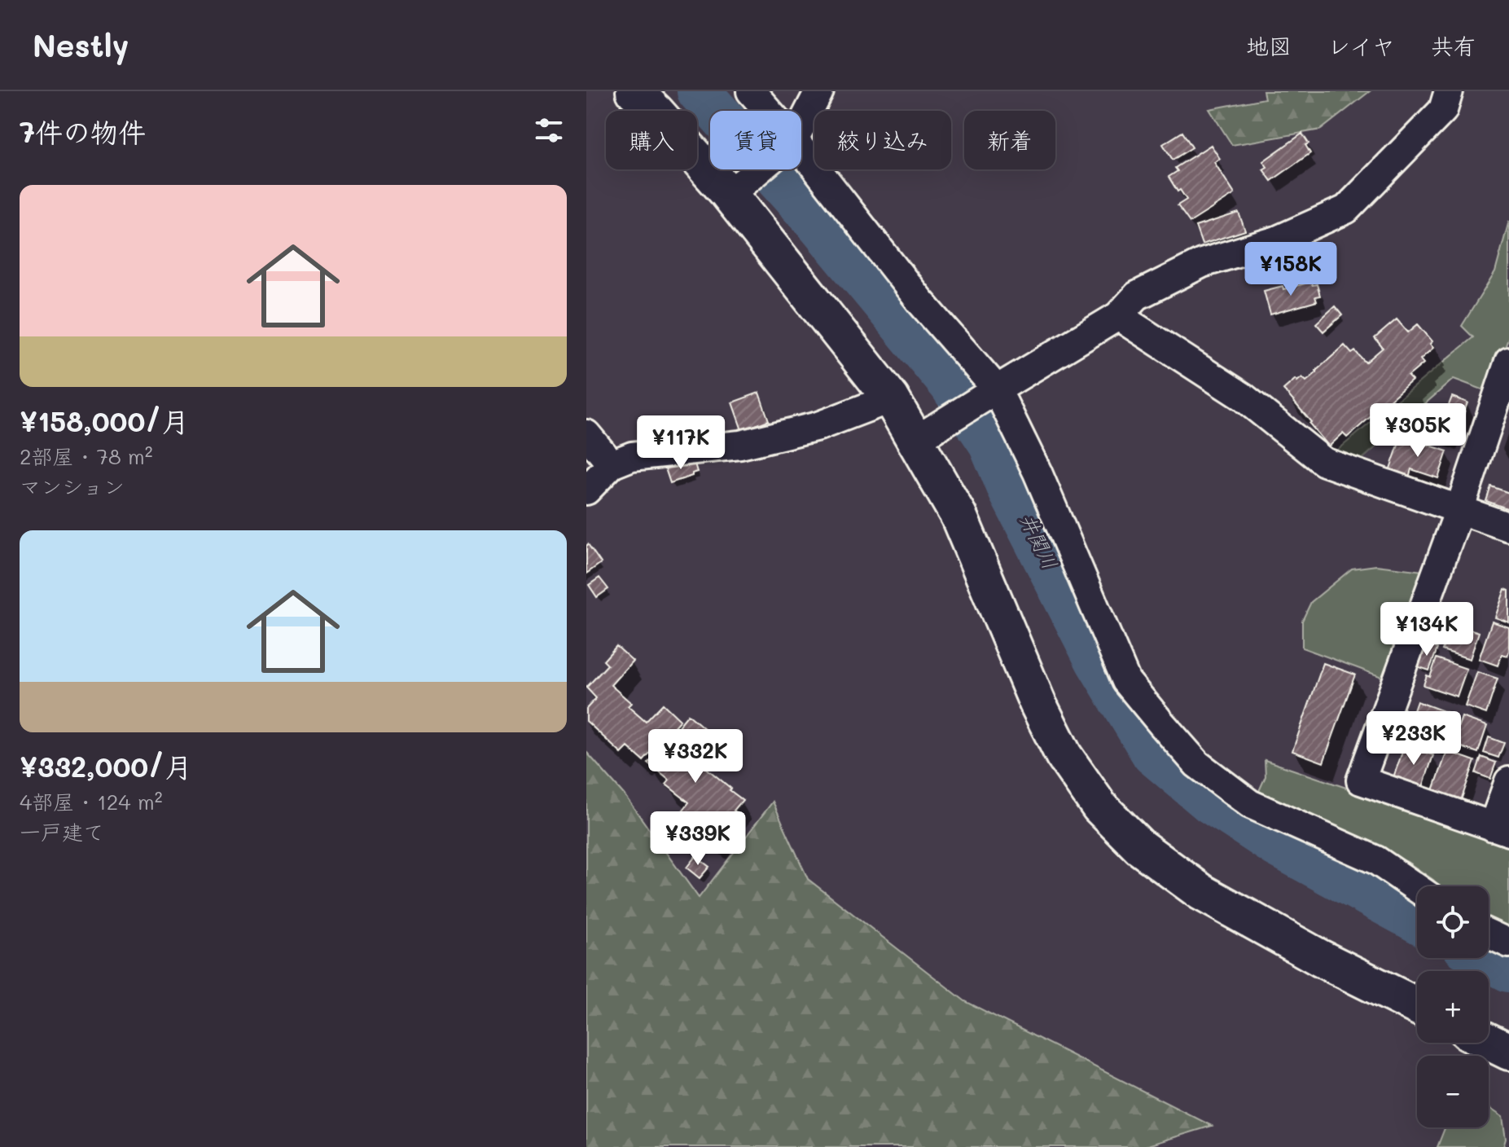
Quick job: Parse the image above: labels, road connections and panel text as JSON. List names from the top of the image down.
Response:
{
  "water": ["井関川"],
  "page": {
    "header": "Nestly",
    "nav": ["地図", "レイヤ", "共有"],
    "heading": "7件の物件",
    "chip": [
      "購入",
      "賃貸",
      "絞り込み",
      "新着"
    ],
    "list": [
      {
        "name": "¥158,000/月",
        "note": "2部屋 · 78 m² · マンション"
      },
      {
        "name": "¥332,000/月",
        "note": "4部屋 · 124 m² · 一戸建て"
      }
    ],
    "price": [
      "¥158K",
      "¥305K",
      "¥117K",
      "¥134K",
      "¥233K",
      "¥332K",
      "¥339K"
    ],
    "map_buttons": ["+", "−"]
  }
}
